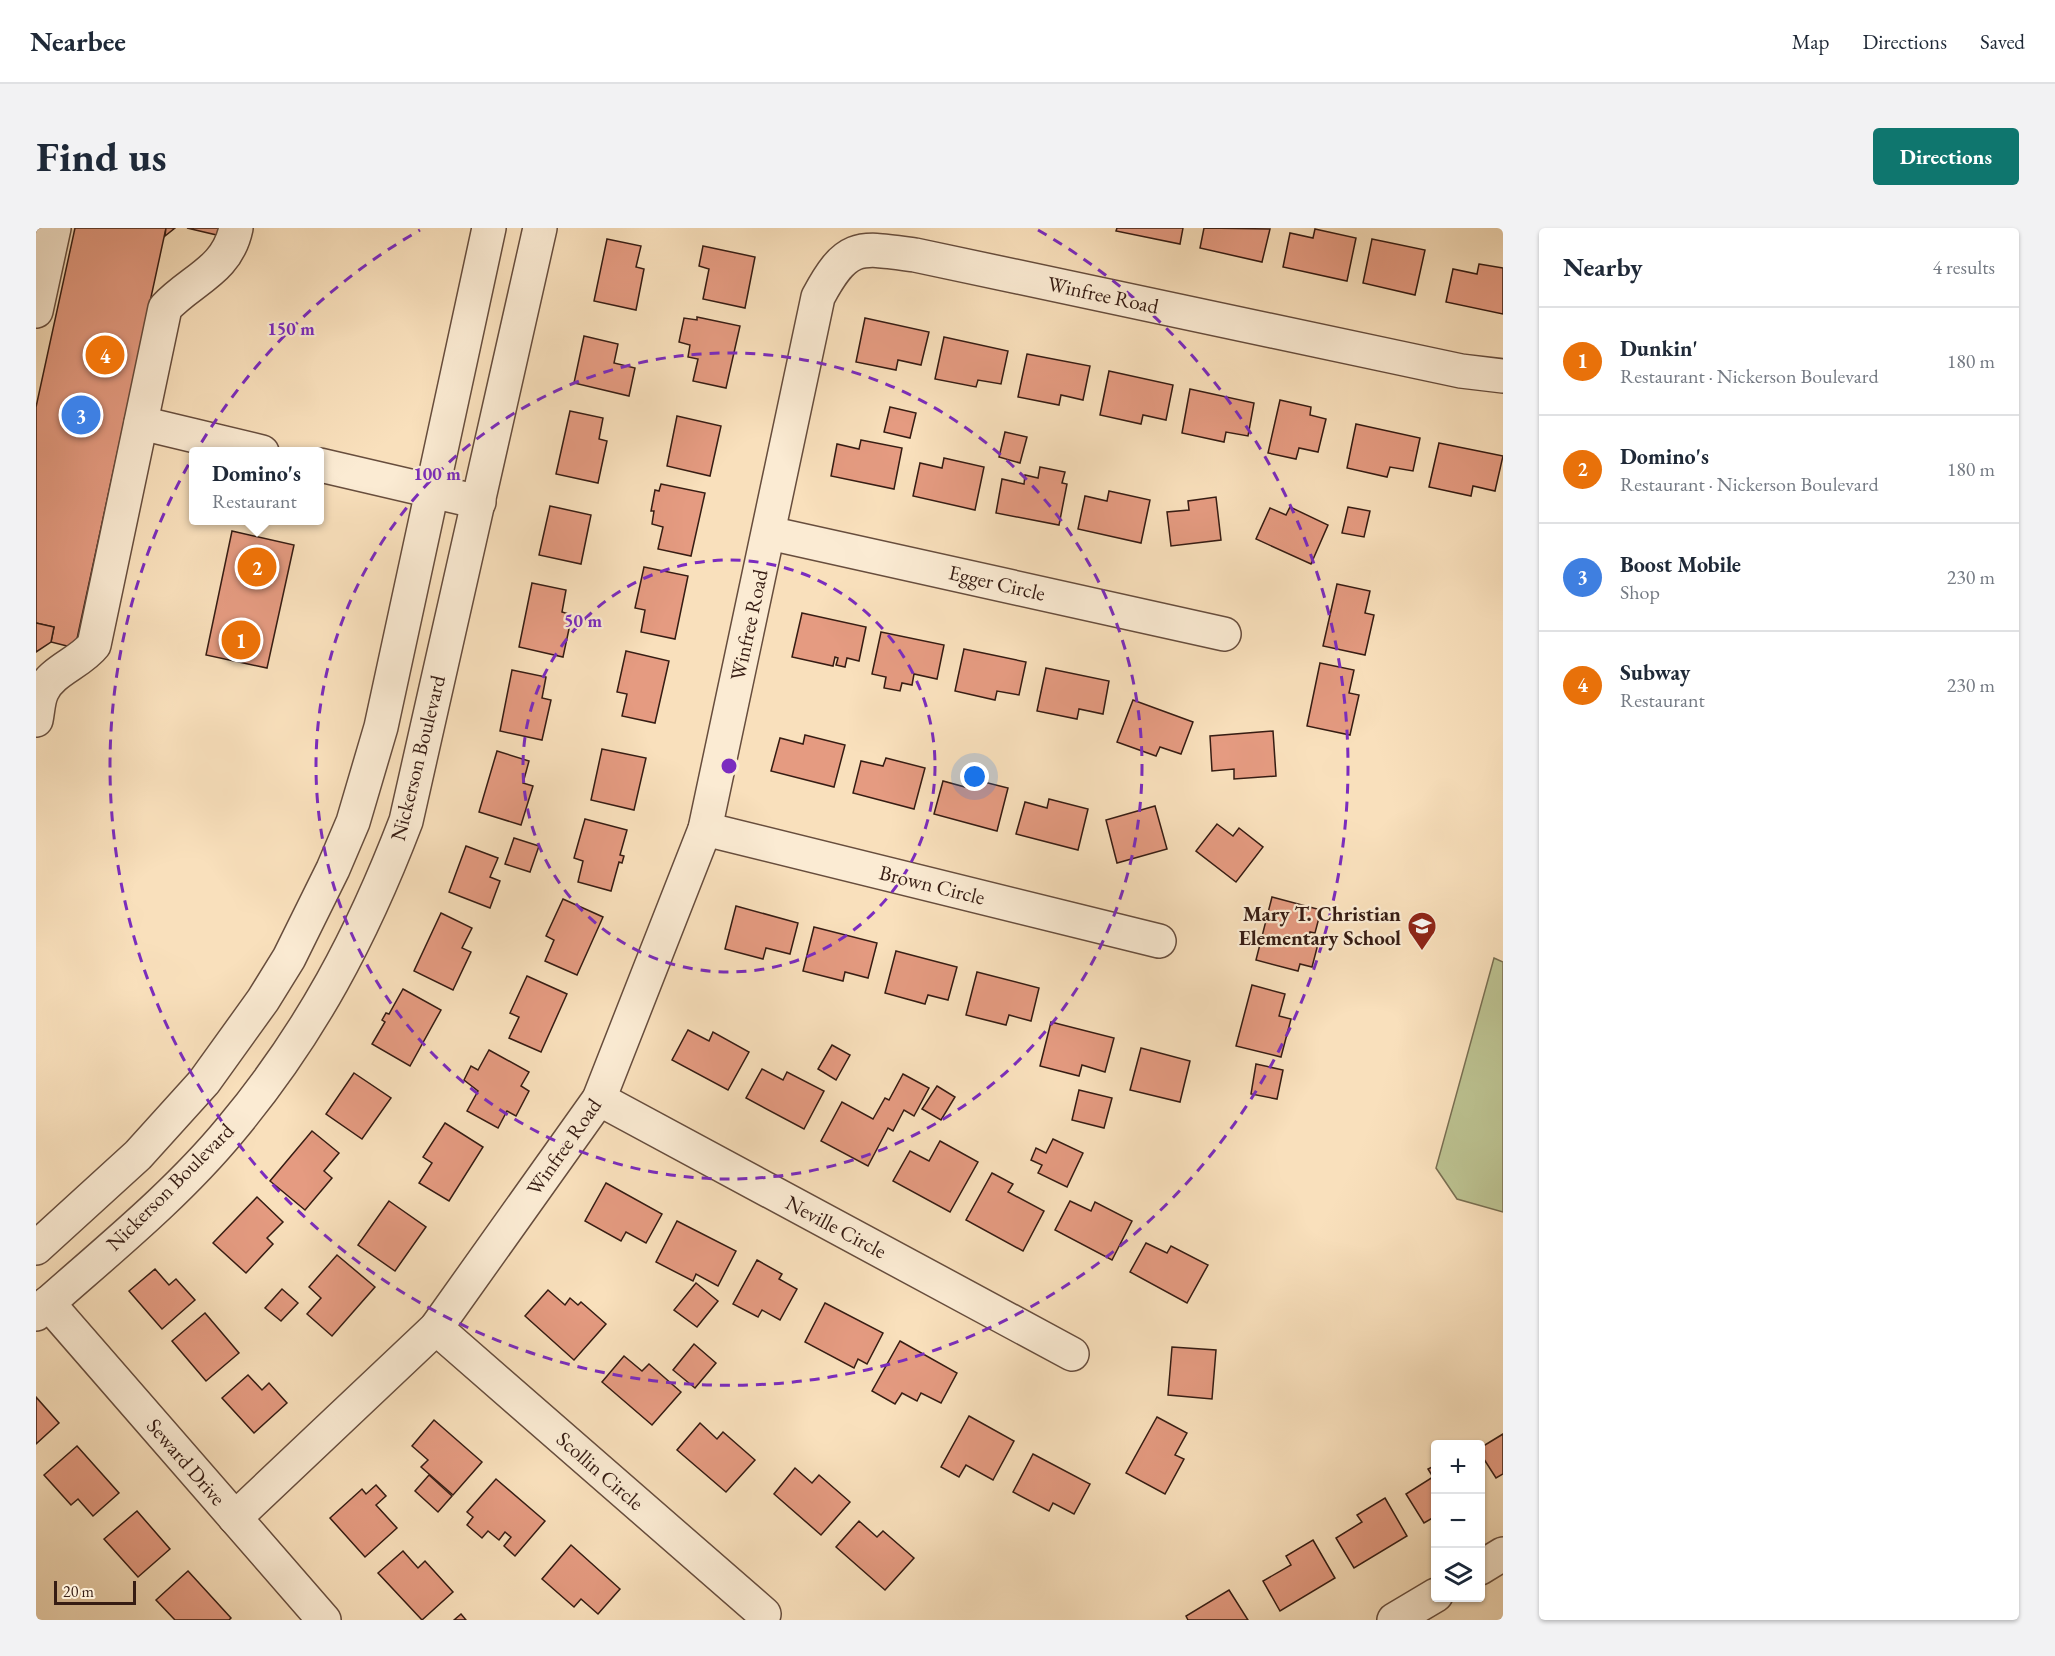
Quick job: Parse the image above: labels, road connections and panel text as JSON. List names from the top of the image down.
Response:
{
  "streets": {
    "street": [
      "Winfree Road",
      "Egger Circle",
      "Nickerson Boulevard",
      "Brown Circle",
      "Neville Circle",
      "Seward Drive",
      "Scollin Circle"
    ]
  },
  "crossings": [
    ["Winfree Road", "Egger Circle"],
    ["Winfree Road", "Brown Circle"],
    ["Winfree Road", "Neville Circle"],
    ["Winfree Road", "Seward Drive"],
    ["Winfree Road", "Scollin Circle"],
    ["Nickerson Boulevard", "Seward Drive"]
  ],
  "places": {
    "school or university": ["Mary T. Christian Elementary School"]
  },
  "scale_bar": "20 m",
  "page": {
    "header": "Nearbee",
    "nav": ["Map", "Directions", "Saved"],
    "buttons": "Directions",
    "title": "Find us",
    "heading": ["Nearby", "4 results"],
    "list": [
      {
        "mark": "1",
        "name": "Dunkin'",
        "note": "Restaurant · Nickerson Boulevard",
        "value": "180 m"
      },
      {
        "mark": "2",
        "name": "Domino's",
        "note": "Restaurant · Nickerson Boulevard",
        "value": "180 m"
      },
      {
        "mark": "3",
        "name": "Boost Mobile",
        "note": "Shop",
        "value": "230 m"
      },
      {
        "mark": "4",
        "name": "Subway",
        "note": "Restaurant",
        "value": "230 m"
      }
    ],
    "pins": [
      "4",
      "3",
      "2",
      "1"
    ],
    "popup": ["Domino's", "Restaurant"],
    "map_buttons": ["+", "−"],
    "scale": "20 m"
  },
  "rings": ["150 m", "100 m", "50 m"]
}
